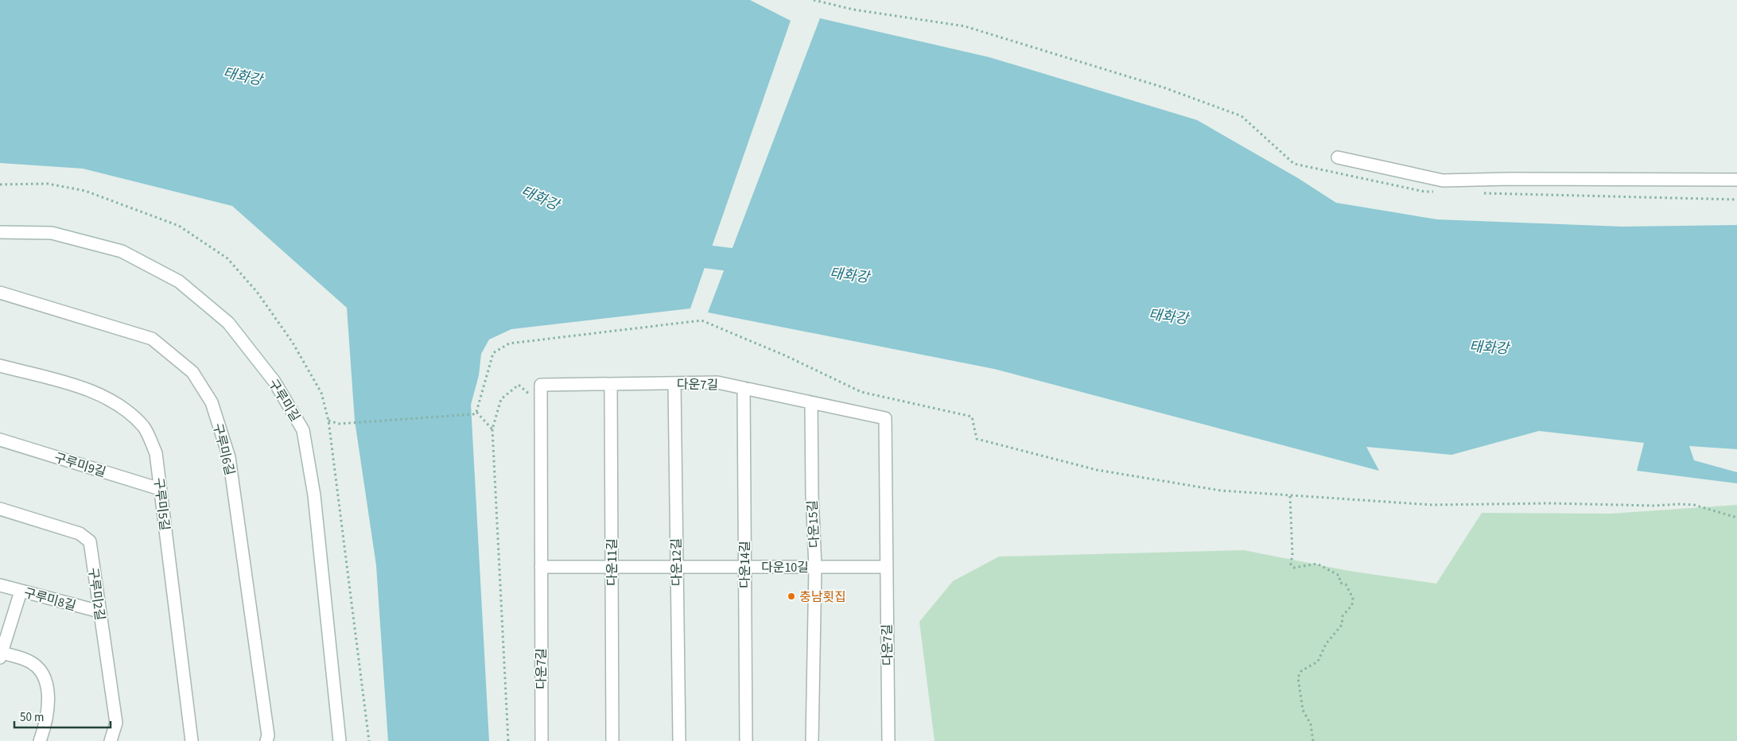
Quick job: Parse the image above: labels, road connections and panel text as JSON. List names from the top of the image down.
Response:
{
  "streets": {
    "street": [
      "다운7길",
      "구루미길",
      "구루미6길",
      "구루미9길",
      "구루미5길",
      "다운15길",
      "다운11길",
      "다운12길",
      "다운14길",
      "다운10길",
      "구루미2길",
      "구루미8길"
    ]
  },
  "crossings": [
    ["다운7길", "다운15길"],
    ["다운7길", "다운11길"],
    ["다운7길", "다운12길"],
    ["다운7길", "다운14길"],
    ["다운7길", "다운10길"],
    ["구루미9길", "구루미5길"],
    ["다운15길", "다운10길"],
    ["다운11길", "다운10길"],
    ["다운12길", "다운10길"],
    ["다운14길", "다운10길"],
    ["구루미2길", "구루미8길"]
  ],
  "water": ["태화강"],
  "places": ["충남횟집"],
  "scale_bar": "50 m"
}
